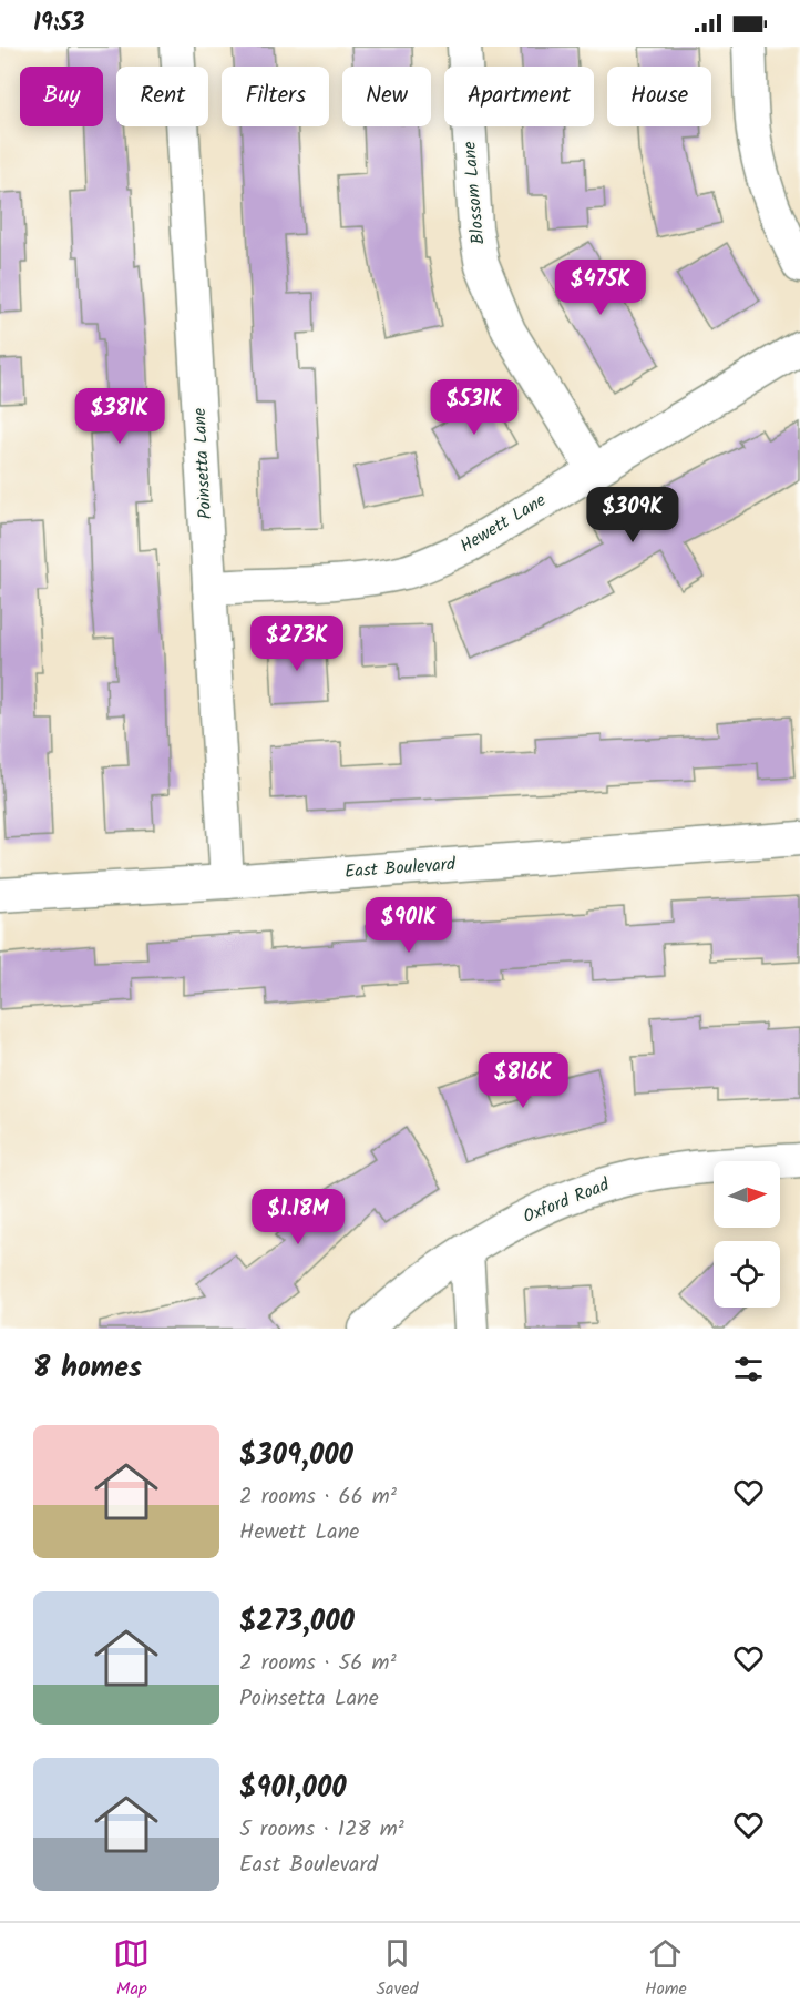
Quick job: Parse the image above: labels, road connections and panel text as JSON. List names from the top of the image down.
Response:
{
  "streets": {
    "street": [
      "Blossom Lane",
      "Poinsetta Lane",
      "Hewett Lane",
      "East Boulevard",
      "Oxford Road"
    ]
  },
  "crossings": [
    ["Blossom Lane", "Hewett Lane"],
    ["Poinsetta Lane", "Hewett Lane"],
    ["Poinsetta Lane", "East Boulevard"]
  ],
  "north": "right",
  "page": {
    "status": "19:53",
    "chip": [
      "Buy",
      "Rent",
      "Filters",
      "New",
      "Apartment",
      "House"
    ],
    "price": [
      "$475K",
      "$531K",
      "$381K",
      "$309K",
      "$273K",
      "$901K",
      "$816K",
      "$1.18M"
    ],
    "heading": "8 homes",
    "list": [
      {
        "name": "$309,000",
        "note": "2 rooms · 66 m² · Hewett Lane"
      },
      {
        "name": "$273,000",
        "note": "2 rooms · 56 m² · Poinsetta Lane"
      },
      {
        "name": "$901,000",
        "note": "5 rooms · 128 m² · East Boulevard"
      }
    ],
    "tabs": ["Map", "Saved", "Home"]
  }
}
